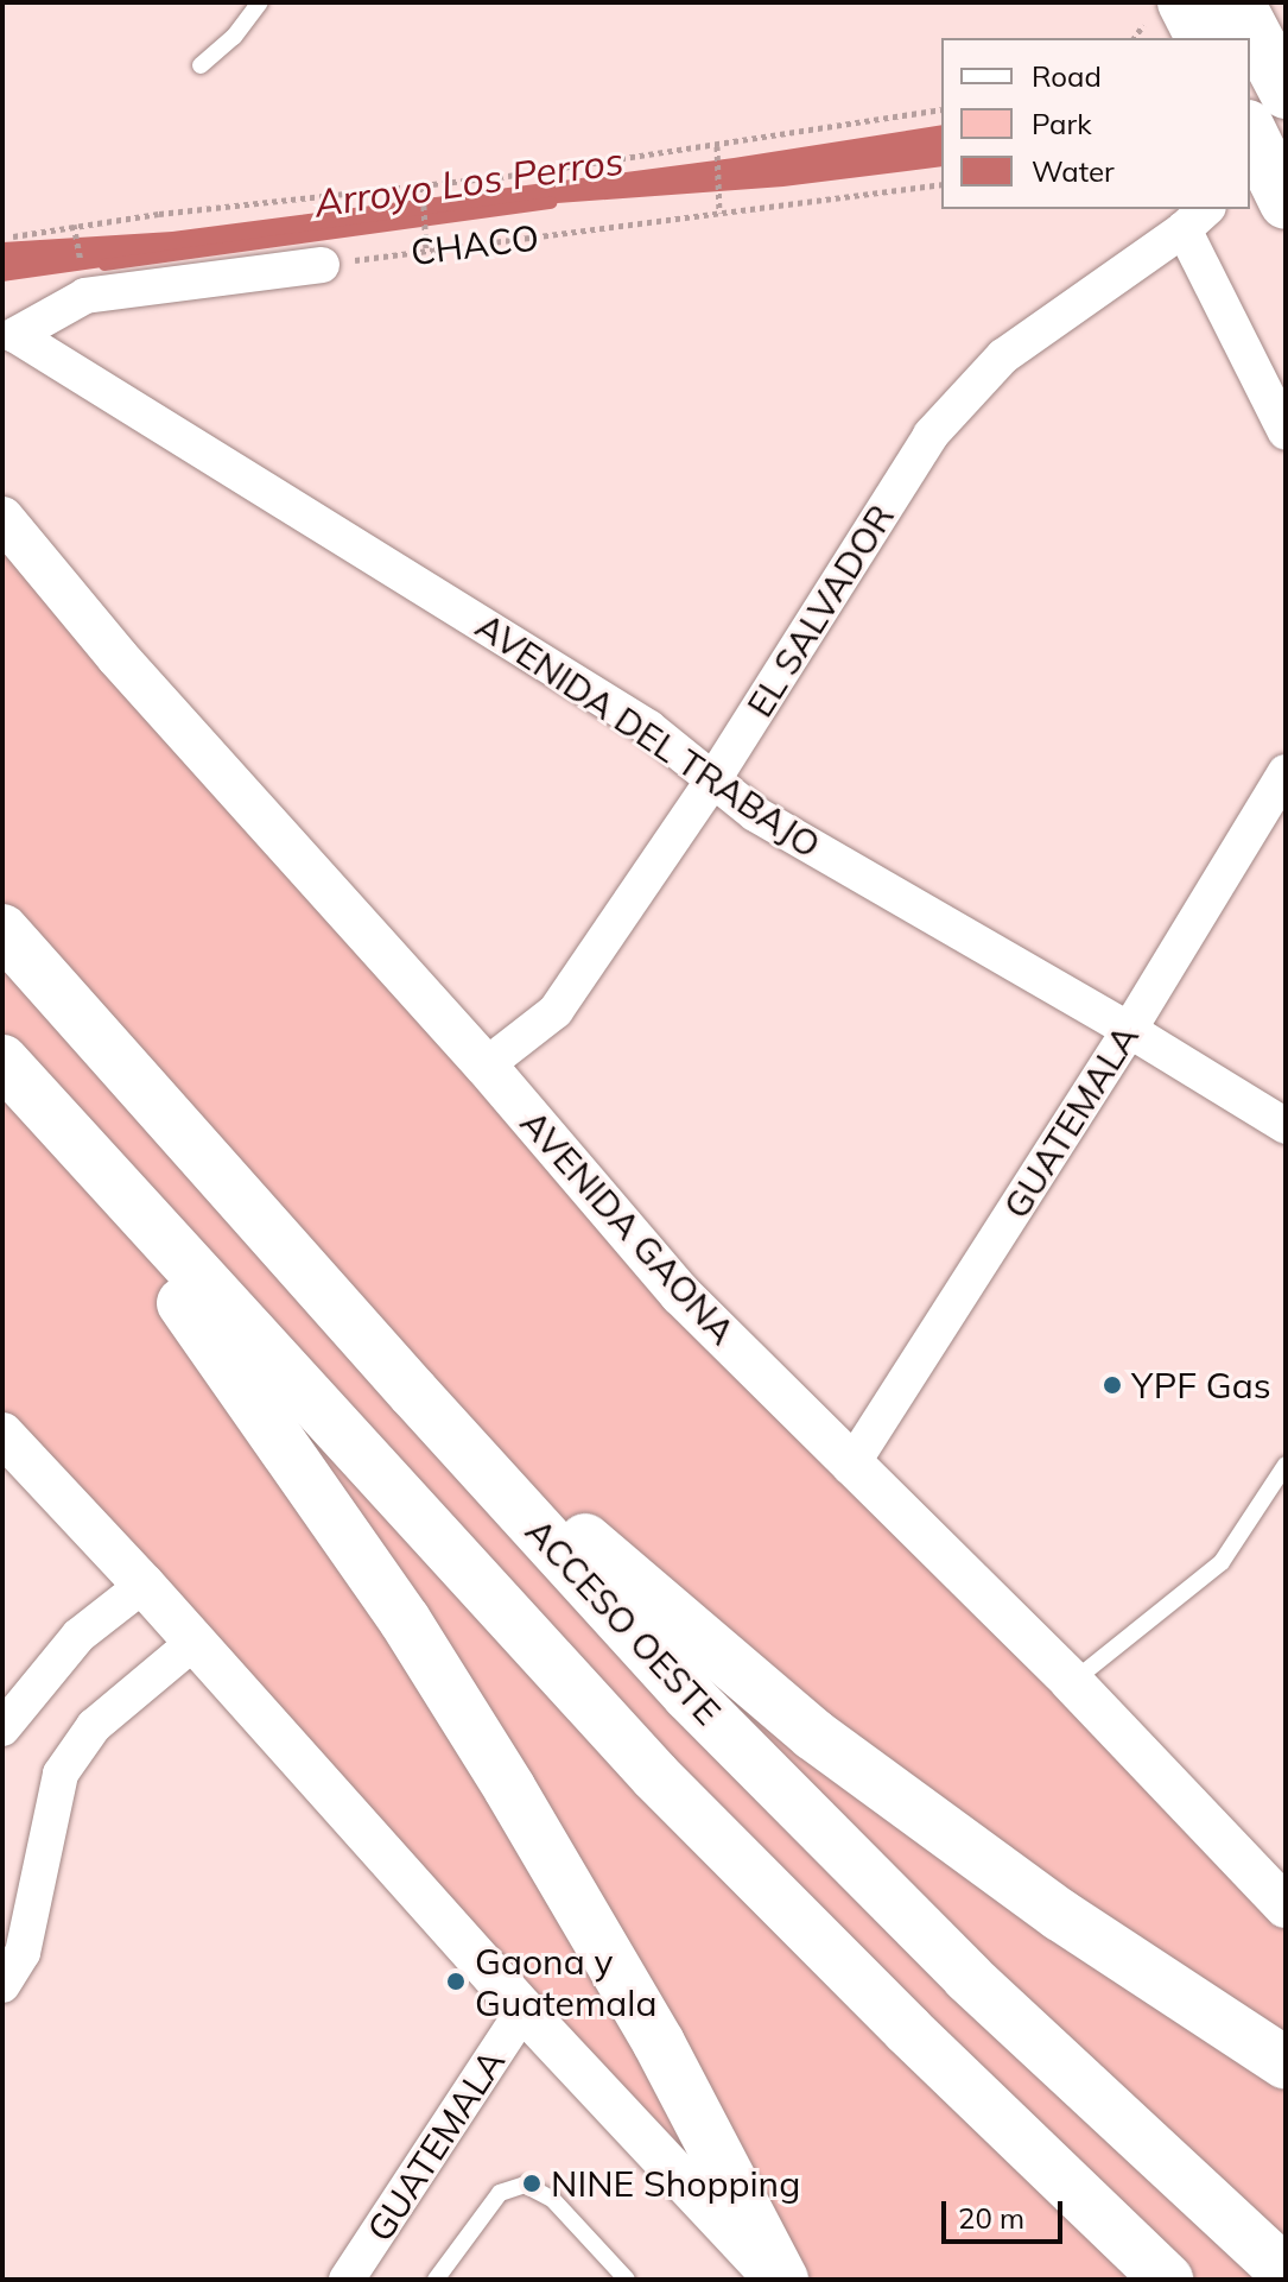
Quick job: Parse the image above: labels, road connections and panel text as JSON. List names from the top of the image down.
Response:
{
  "streets": {
    "main road": ["ACCESO OESTE"],
    "street": [
      "EL SALVADOR",
      "AVENIDA DEL TRABAJO",
      "GUATEMALA",
      "AVENIDA GAONA"
    ],
    "path": ["CHACO"]
  },
  "crossings": [
    ["CHACO", "AVENIDA DEL TRABAJO"],
    ["EL SALVADOR", "AVENIDA DEL TRABAJO"],
    ["EL SALVADOR", "AVENIDA GAONA"],
    ["AVENIDA DEL TRABAJO", "GUATEMALA"],
    ["GUATEMALA", "AVENIDA GAONA"]
  ],
  "water": ["Arroyo Los Perros"],
  "places": ["YPF Gas", "Gaona y Guatemala", "NINE Shopping"],
  "legend": ["Road", "Park", "Water"],
  "scale_bar": "20 m"
}
